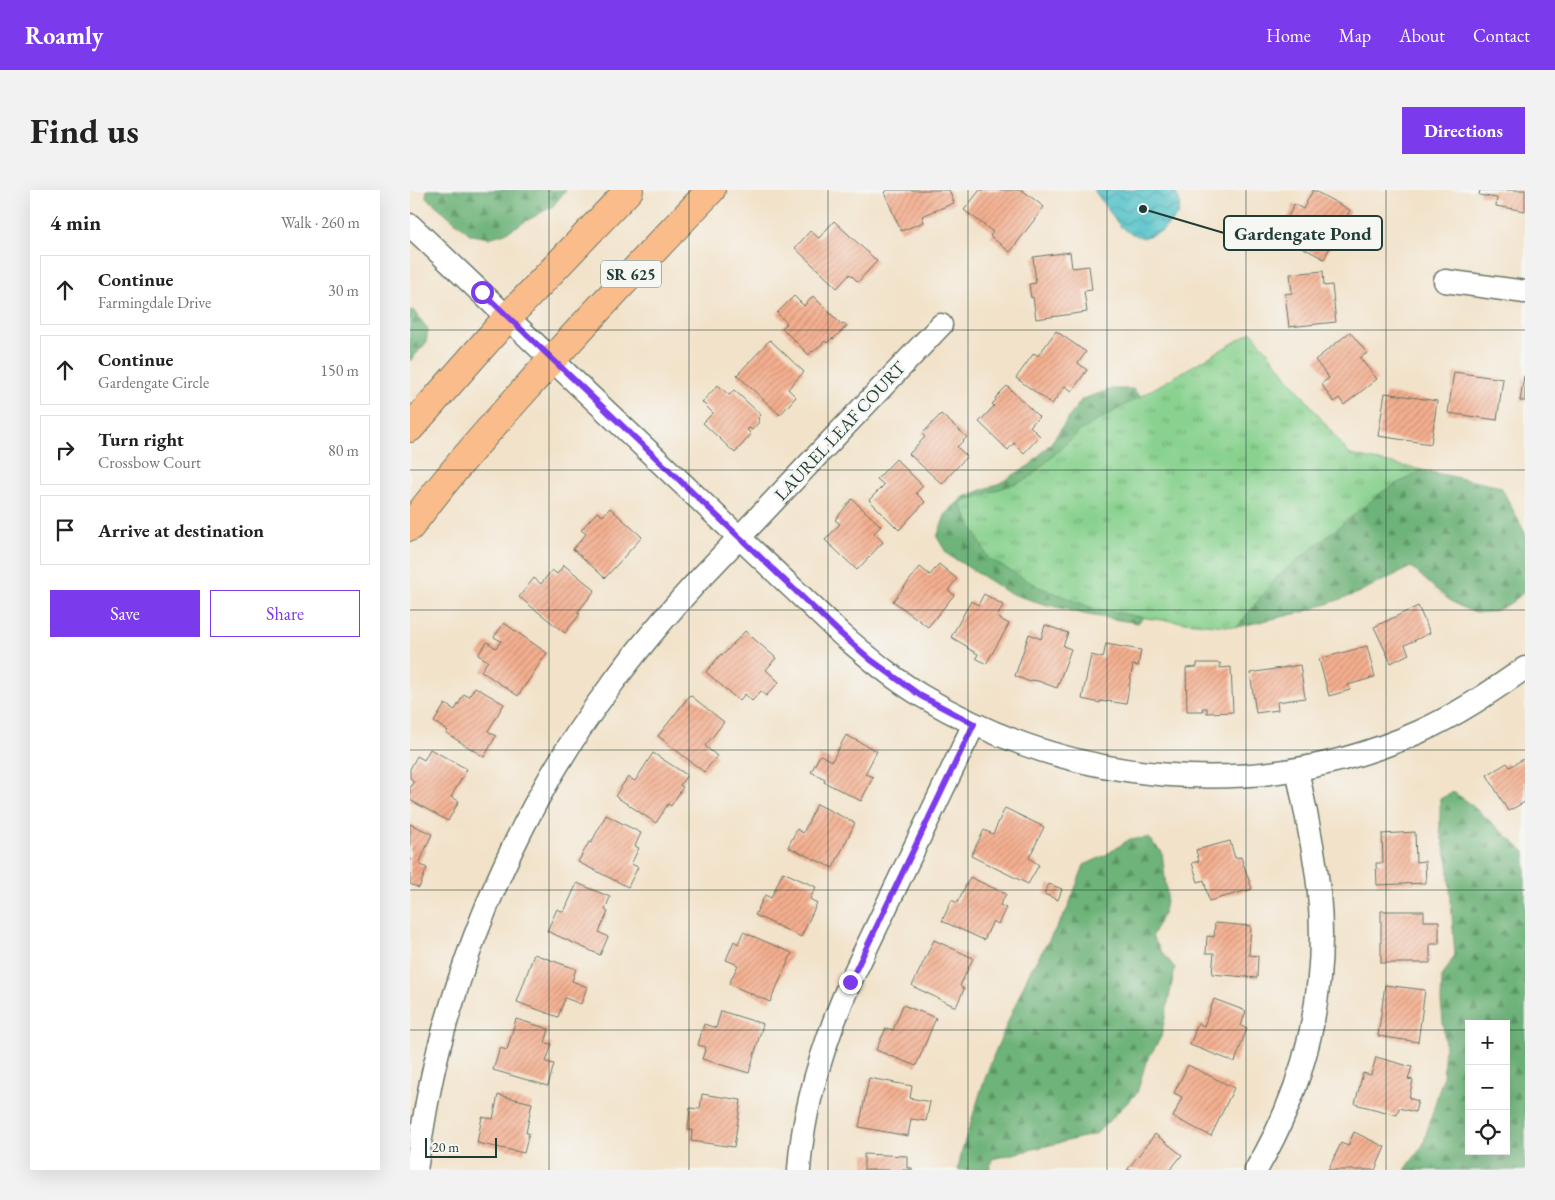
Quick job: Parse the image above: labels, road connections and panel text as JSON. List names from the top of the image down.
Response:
{
  "streets": {
    "main road": ["SR 625"],
    "street": ["LAUREL LEAF COURT"]
  },
  "places": ["Gardengate Pond"],
  "scale_bar": "20 m",
  "page": {
    "header": "Roamly",
    "nav": [
      "Home",
      "Map",
      "About",
      "Contact"
    ],
    "buttons": [
      "Directions",
      ["Save", "Share"]
    ],
    "title": "Find us",
    "heading": ["4 min", "Walk · 260 m"],
    "list": [
      ["Continue", "Farmingdale Drive", "30 m"],
      ["Continue", "Gardengate Circle", "150 m"],
      ["Turn right", "Crossbow Court", "80 m"],
      "Arrive at destination"
    ],
    "map_buttons": ["+", "−"],
    "scale": "20 m"
  }
}
